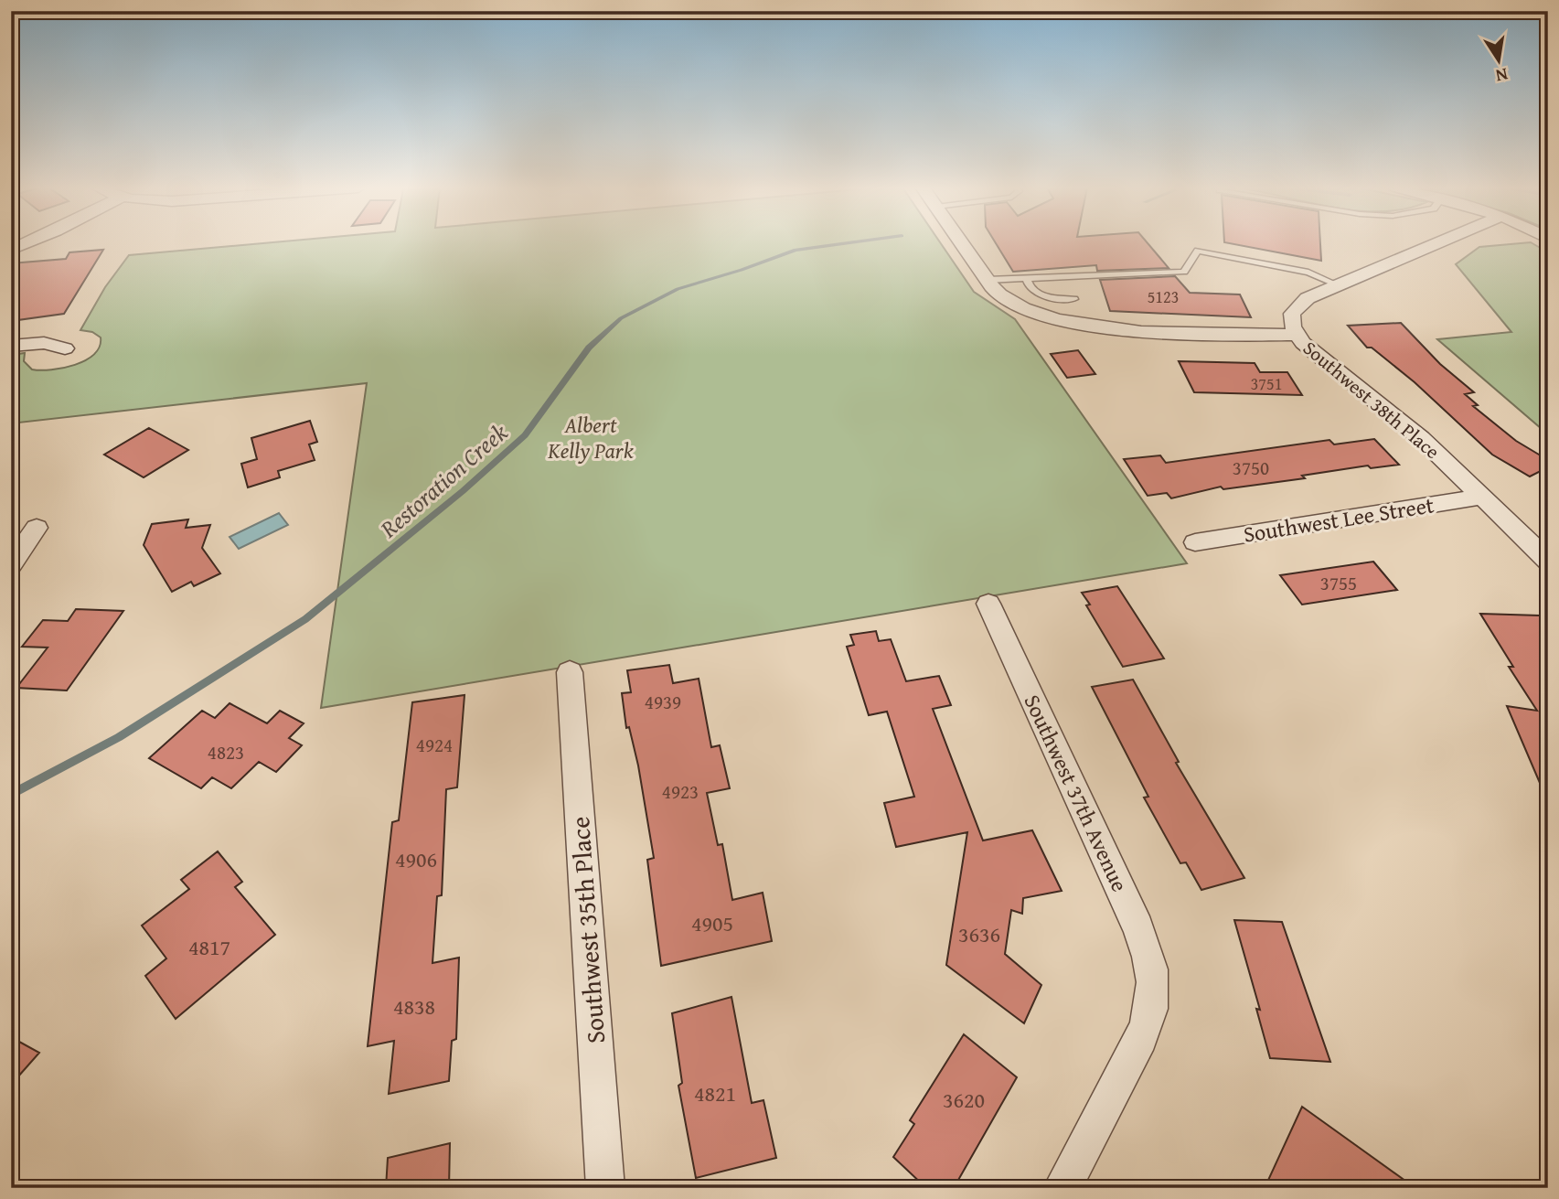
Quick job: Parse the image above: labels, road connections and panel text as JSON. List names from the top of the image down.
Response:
{
  "streets": {
    "street": [
      "Southwest 38th Place",
      "Southwest Lee Street",
      "Southwest 37th Avenue",
      "Southwest 35th Place"
    ]
  },
  "crossings": [
    ["Southwest 38th Place", "Southwest Lee Street"]
  ],
  "water": ["Restoration Creek"],
  "parks": ["Albert Kelly Park"],
  "house_numbers": [
    "5123",
    "3751",
    "3750",
    "3755",
    "4939",
    "4924",
    "4823",
    "4923",
    "4906",
    "4905",
    "3636",
    "4817",
    "4838",
    "4821",
    "3620"
  ],
  "north": "bottom"
}
